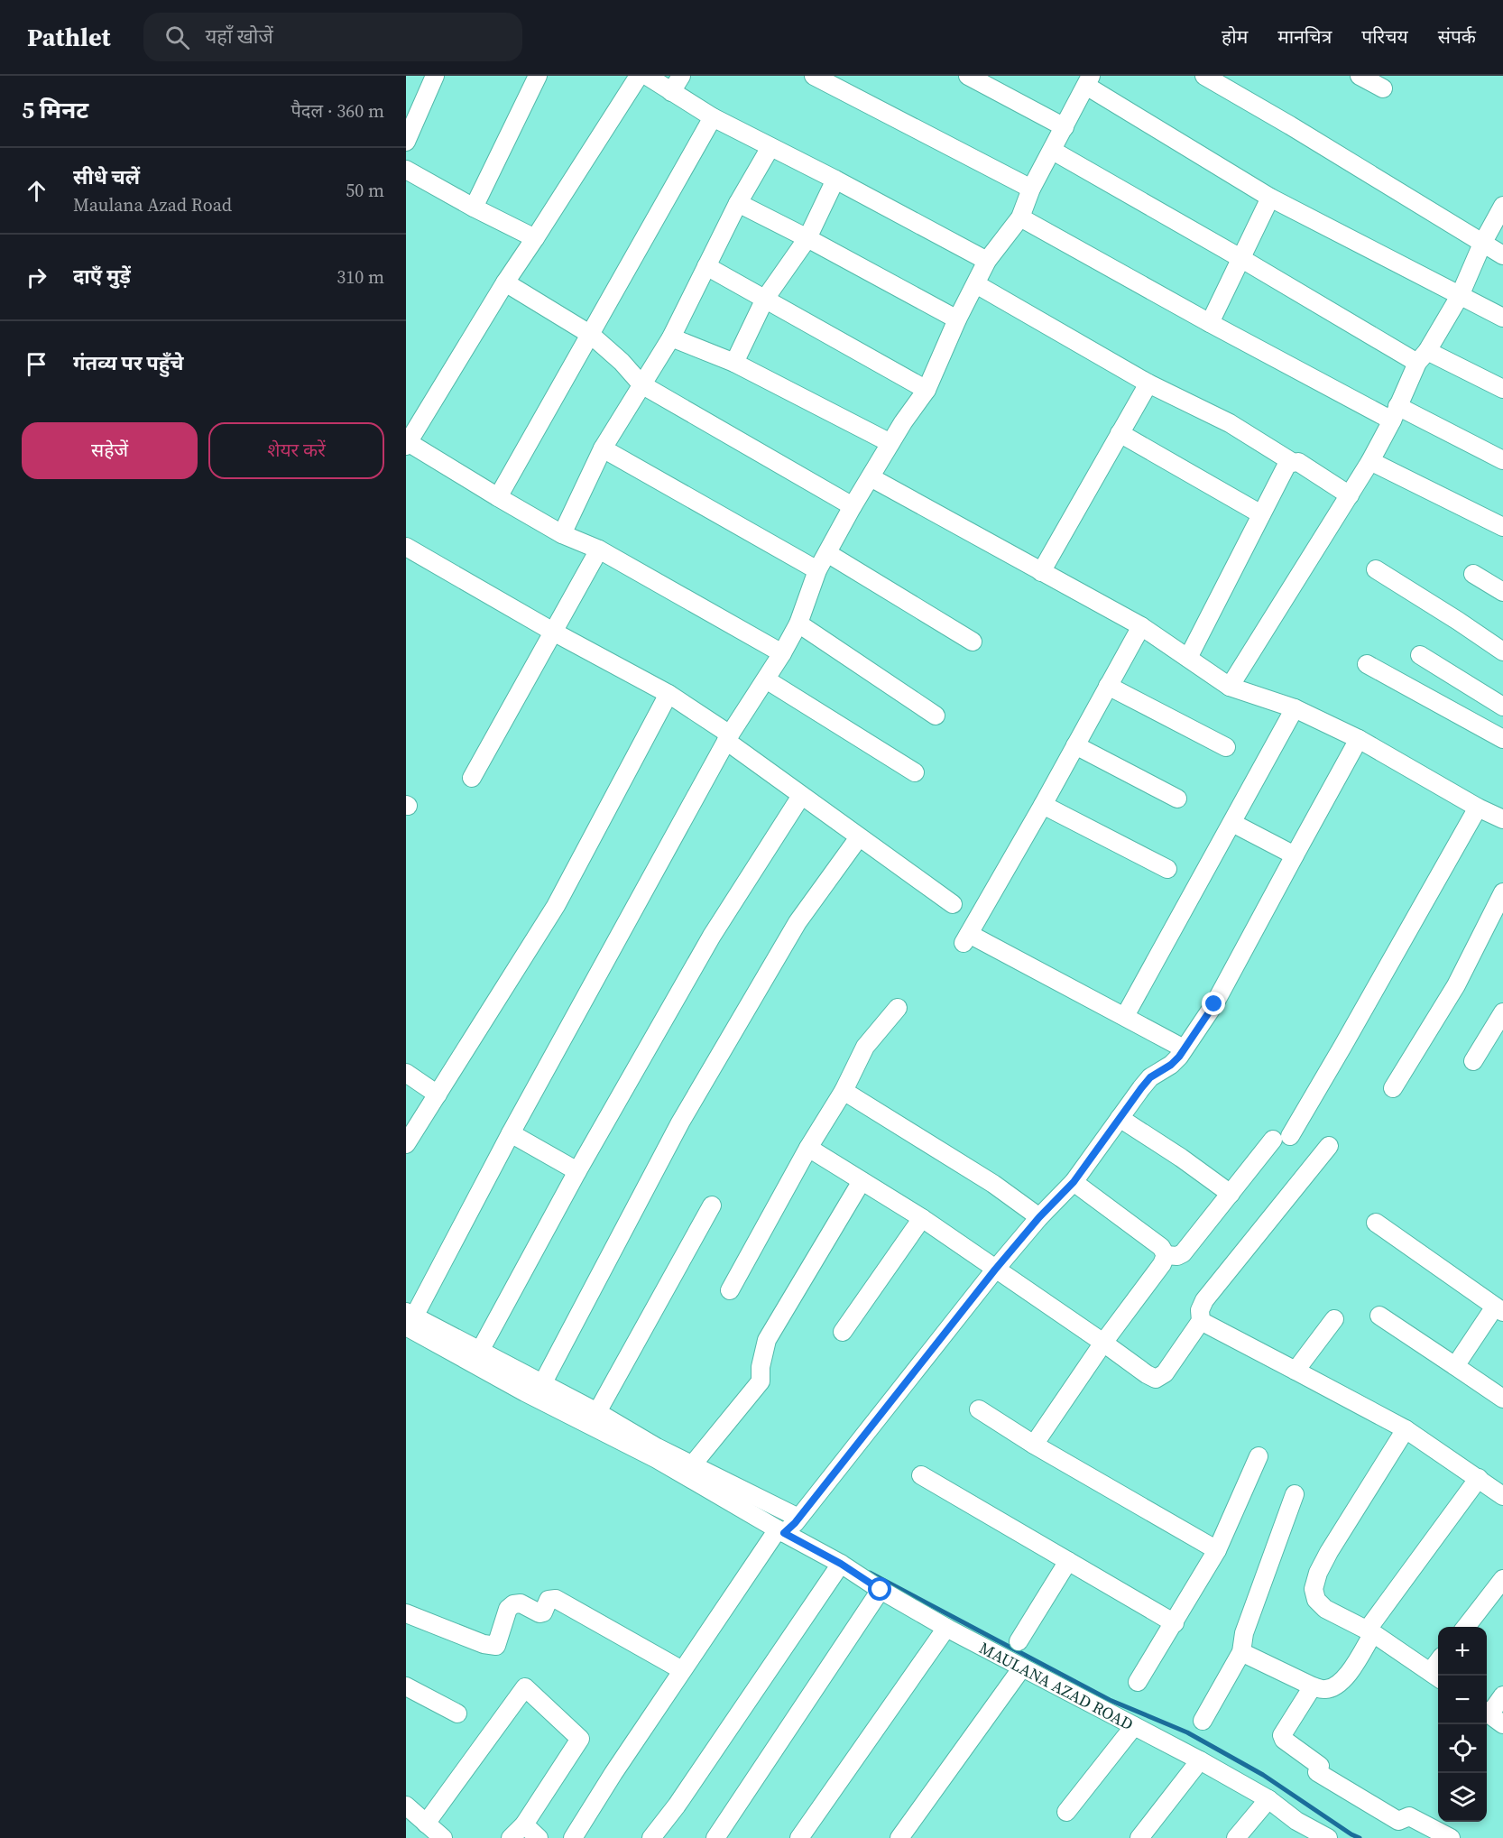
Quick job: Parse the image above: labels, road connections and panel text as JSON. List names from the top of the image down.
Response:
{
  "streets": {
    "street": ["MAULANA AZAD ROAD"]
  },
  "page": {
    "header": "Pathlet",
    "search": "यहाँ खोजें",
    "nav": [
      "होम",
      "मानचित्र",
      "परिचय",
      "संपर्क"
    ],
    "heading": ["5 मिनट", "पैदल · 360 m"],
    "list": [
      ["सीधे चलें", "Maulana Azad Road", "50 m"],
      ["दाएँ मुड़ें", "310 m"],
      "गंतव्य पर पहुँचे"
    ],
    "buttons": ["सहेजें", "शेयर करें"],
    "map_buttons": ["+", "−"]
  }
}
